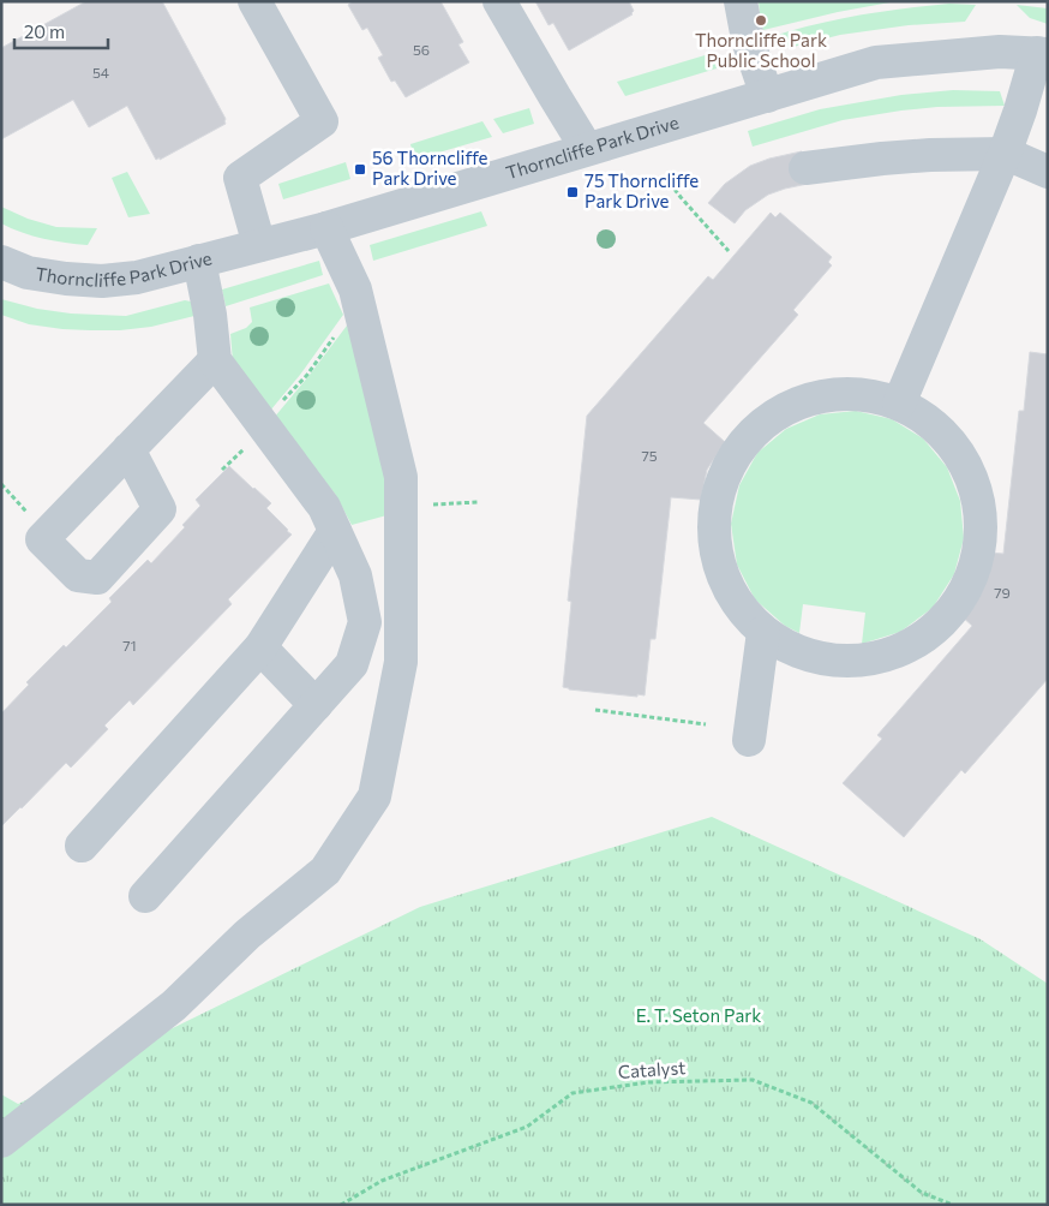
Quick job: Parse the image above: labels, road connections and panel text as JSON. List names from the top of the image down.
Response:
{
  "streets": {
    "street": ["Thorncliffe Park Drive"],
    "path": ["Catalyst"]
  },
  "parks": ["E. T. Seton Park"],
  "places": {
    "other": ["Thorncliffe Park Public School"],
    "transit": ["56 Thorncliffe Park Drive", "75 Thorncliffe Park Drive"]
  },
  "house_numbers": [
    "56",
    "54",
    "75",
    "79",
    "71"
  ],
  "scale_bar": "20 m"
}
